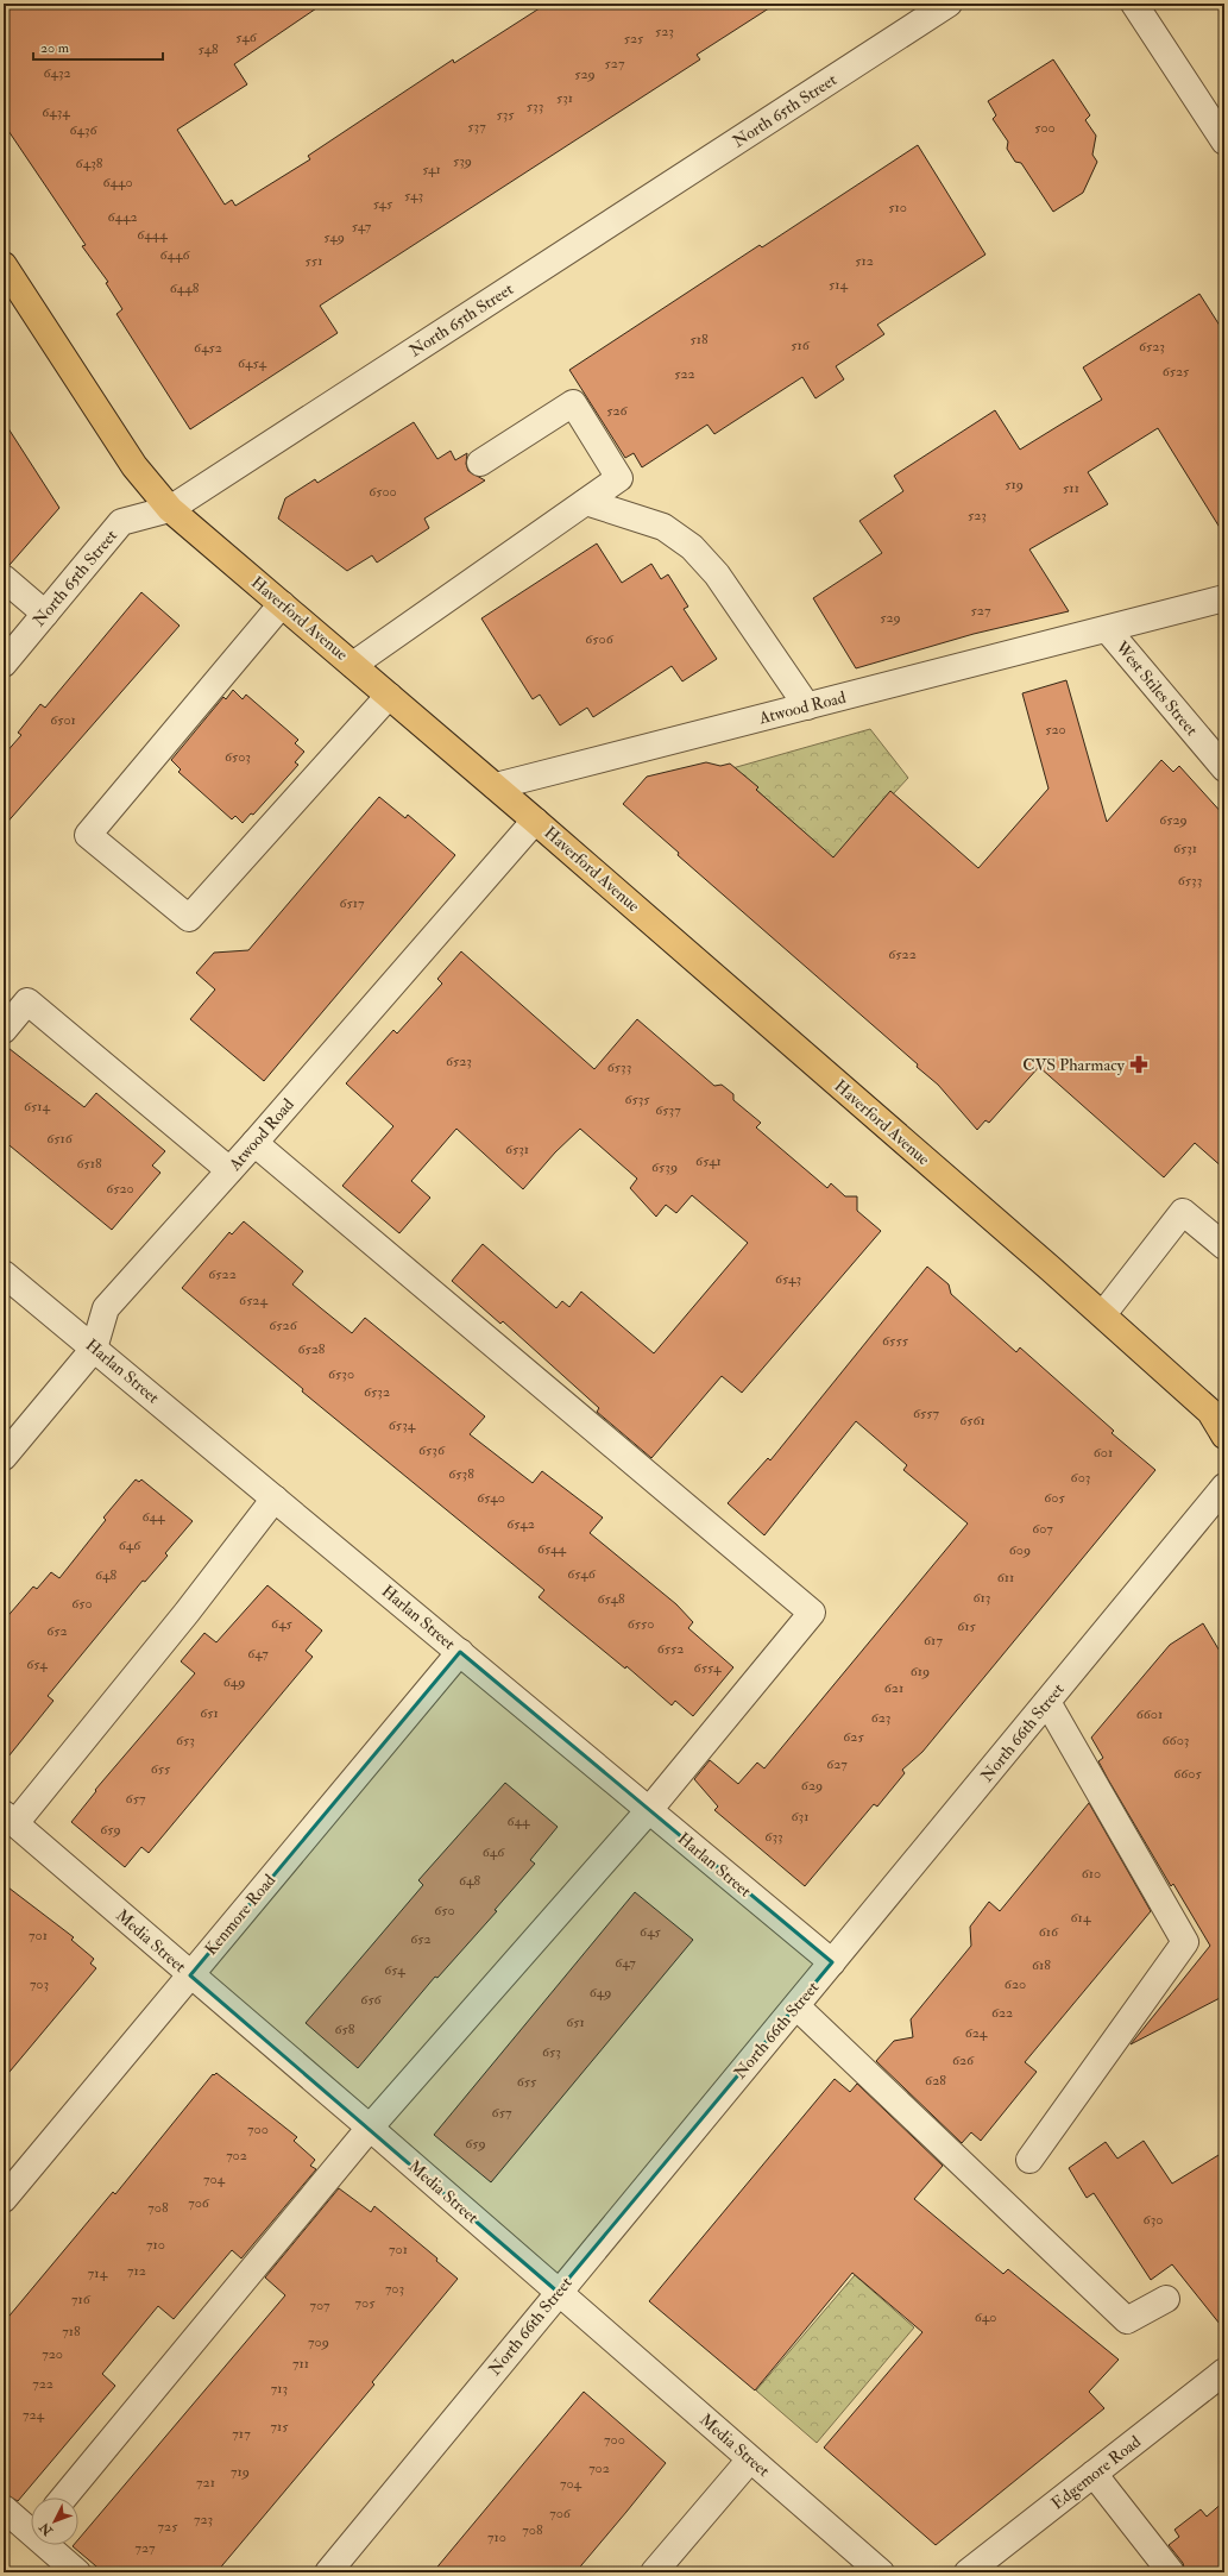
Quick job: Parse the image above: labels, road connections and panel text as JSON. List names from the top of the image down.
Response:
{
  "streets": {
    "main road": ["Haverford Avenue"],
    "street": [
      "North 65th Street",
      "West Stiles Street",
      "Atwood Road",
      "Harlan Street",
      "North 66th Street",
      "Kenmore Road",
      "Media Street",
      "Edgemore Road"
    ]
  },
  "crossings": [
    ["North 65th Street", "Haverford Avenue"],
    ["Haverford Avenue", "Atwood Road"],
    ["West Stiles Street", "Atwood Road"],
    ["Atwood Road", "Harlan Street"],
    ["Harlan Street", "North 66th Street"],
    ["Harlan Street", "Kenmore Road"],
    ["North 66th Street", "Media Street"],
    ["Kenmore Road", "Media Street"]
  ],
  "places": {
    "pharmacy": ["CVS Pharmacy"]
  },
  "house_numbers": [
    "523",
    "546",
    "525",
    "548",
    "527",
    "6432",
    "529",
    "531",
    "533",
    "6434",
    "535",
    "537",
    "500",
    "6436",
    "539",
    "6438",
    "541",
    "6440",
    "543",
    "545",
    "510",
    "6442",
    "547",
    "6444",
    "549",
    "6446",
    "551",
    "512",
    "514",
    "6448",
    "518",
    "516",
    "6523",
    "6452",
    "6454",
    "6525",
    "522",
    "526",
    "519",
    "511",
    "6500",
    "523",
    "527",
    "529",
    "6506",
    "6501",
    "520",
    "6503",
    "6529",
    "6531",
    "6533",
    "6517",
    "6522",
    "6523",
    "6533",
    "6535",
    "6514",
    "6537",
    "6516",
    "6531",
    "6541",
    "6518",
    "6539",
    "6520",
    "6522",
    "6543",
    "6524",
    "6526",
    "6555",
    "6528",
    "6530",
    "6532",
    "6557",
    "6561",
    "6534",
    "6536",
    "601",
    "6538",
    "603",
    "6540",
    "605",
    "644",
    "6542",
    "607",
    "646",
    "6544",
    "609",
    "6546",
    "648",
    "611",
    "613",
    "6548",
    "650",
    "645",
    "6550",
    "615",
    "652",
    "617",
    "6552",
    "647",
    "654",
    "6554",
    "619",
    "649",
    "621",
    "651",
    "6601",
    "623",
    "625",
    "653",
    "6603",
    "627",
    "655",
    "6605",
    "629",
    "657",
    "631",
    "644",
    "659",
    "633",
    "646",
    "610",
    "648",
    "650",
    "614",
    "645",
    "616",
    "701",
    "652",
    "647",
    "618",
    "654",
    "703",
    "620",
    "649",
    "656",
    "622",
    "651",
    "658",
    "624",
    "653",
    "626",
    "628",
    "655",
    "657",
    "700",
    "659",
    "702",
    "704",
    "706",
    "708",
    "630",
    "710",
    "701",
    "712",
    "714",
    "703",
    "716",
    "705",
    "707",
    "640",
    "718",
    "709",
    "720",
    "711",
    "722",
    "713",
    "724",
    "715",
    "717",
    "700",
    "702",
    "719",
    "721",
    "704",
    "706",
    "723",
    "725",
    "708",
    "710",
    "727"
  ],
  "scale_bar": "20 m",
  "north": "bottom left"
}
